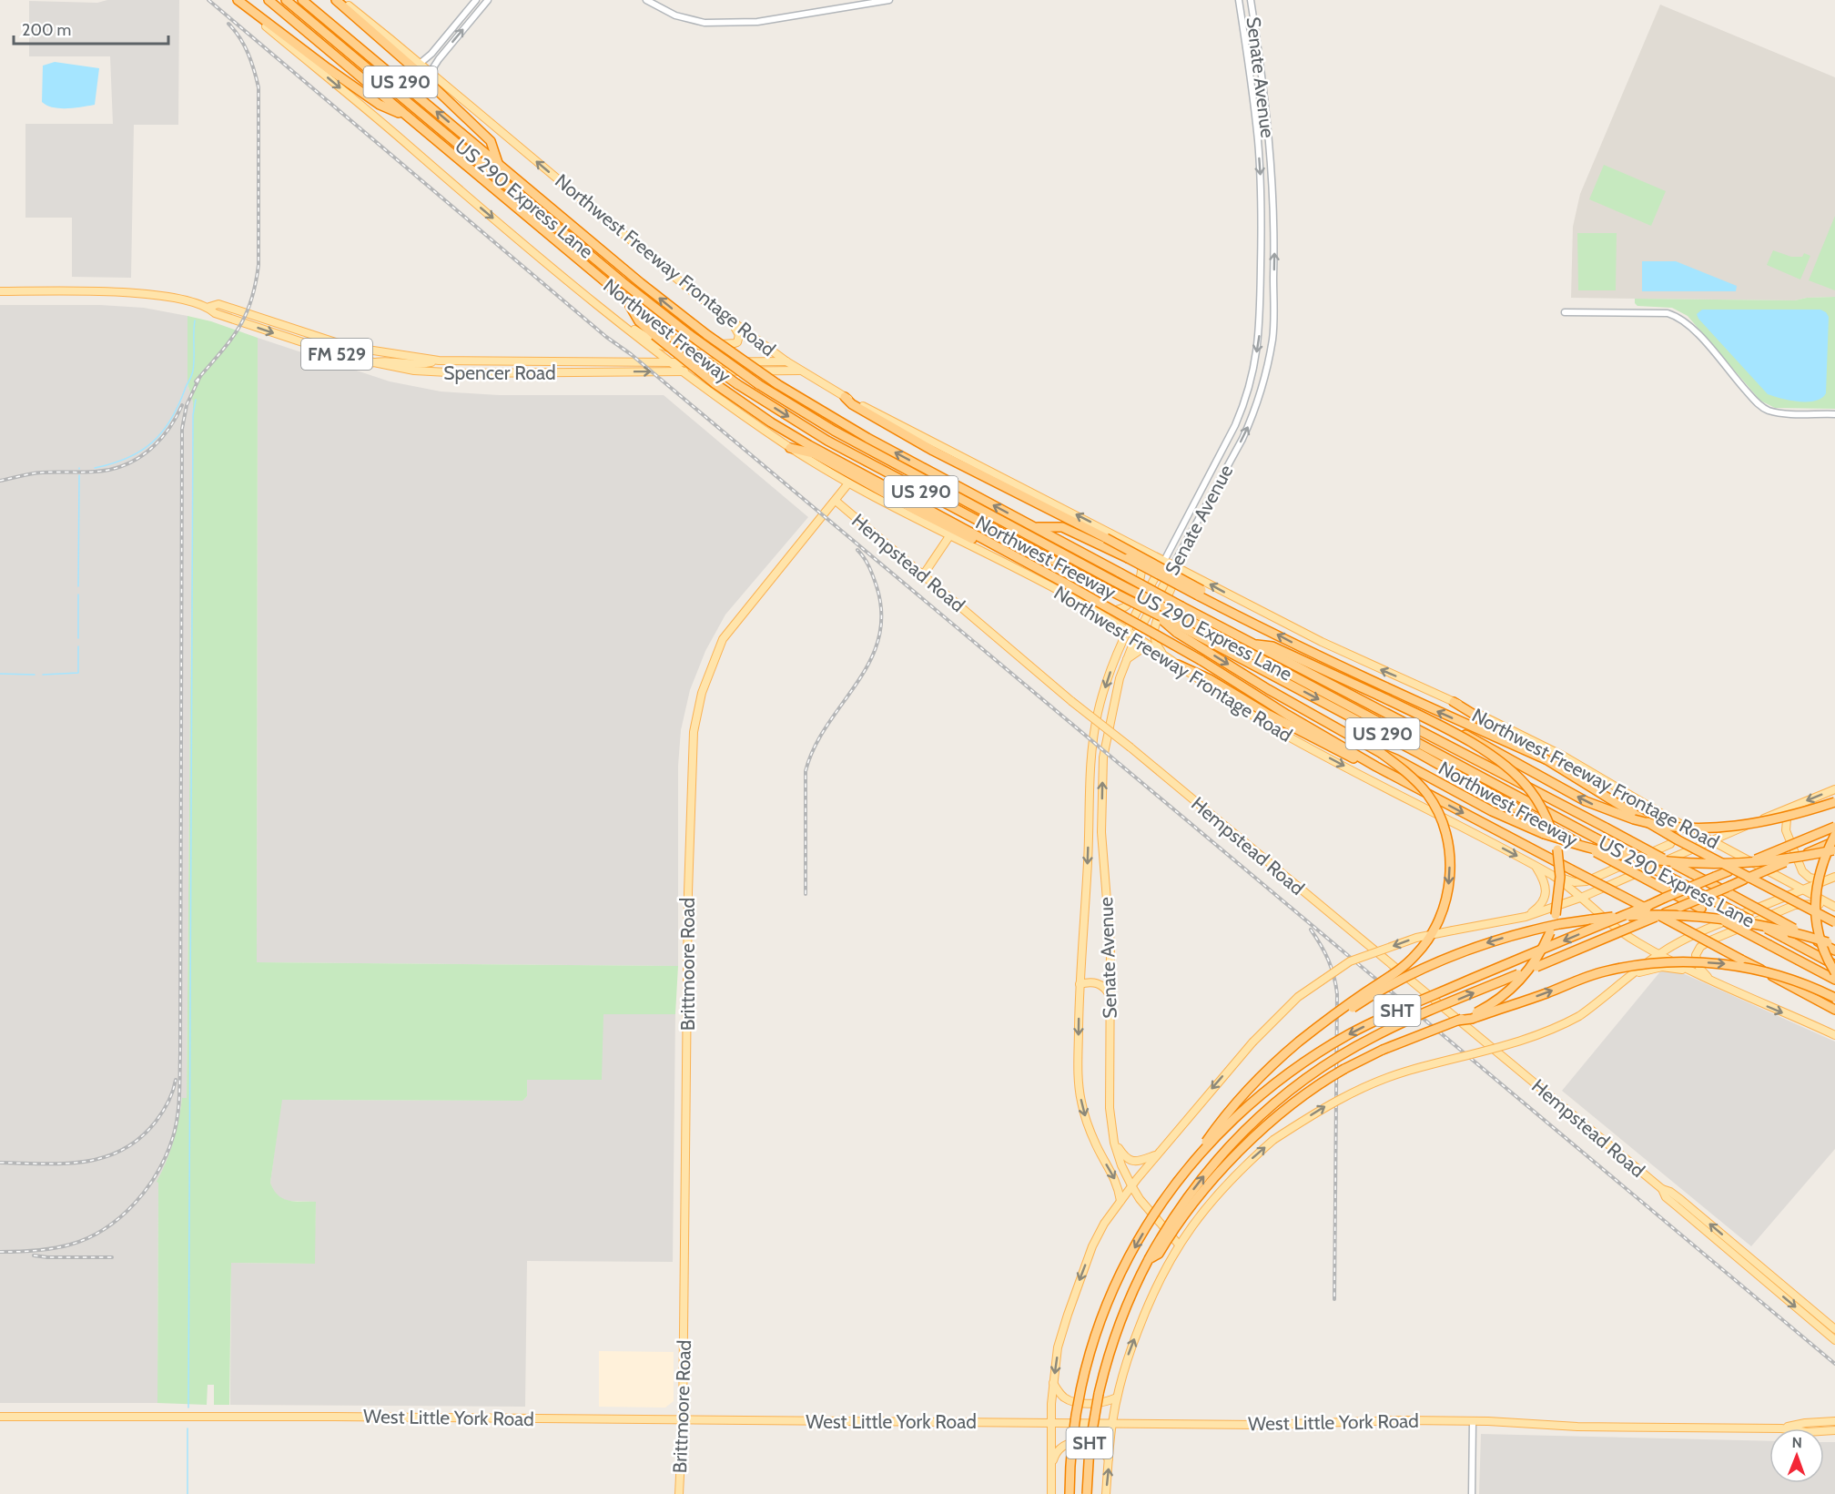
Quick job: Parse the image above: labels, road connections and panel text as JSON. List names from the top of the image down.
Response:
{
  "streets": {
    "highway": [
      "US 290",
      "US 290 Express Lane",
      "Northwest Freeway",
      "SHT"
    ],
    "main road": [
      "Senate Avenue",
      "Northwest Freeway Frontage Road",
      "FM 529",
      "Spencer Road",
      "Hempstead Road",
      "Brittmoore Road",
      "West Little York Road"
    ]
  },
  "crossings": [
    ["Senate Avenue", "Northwest Freeway Frontage Road"],
    ["US 290 Express Lane", "Northwest Freeway"],
    ["Northwest Freeway Frontage Road", "Spencer Road"],
    ["Northwest Freeway Frontage Road", "Brittmoore Road"],
    ["Hempstead Road", "Brittmoore Road"],
    ["Brittmoore Road", "West Little York Road"]
  ],
  "scale_bar": "200 m",
  "north": "top"
}
